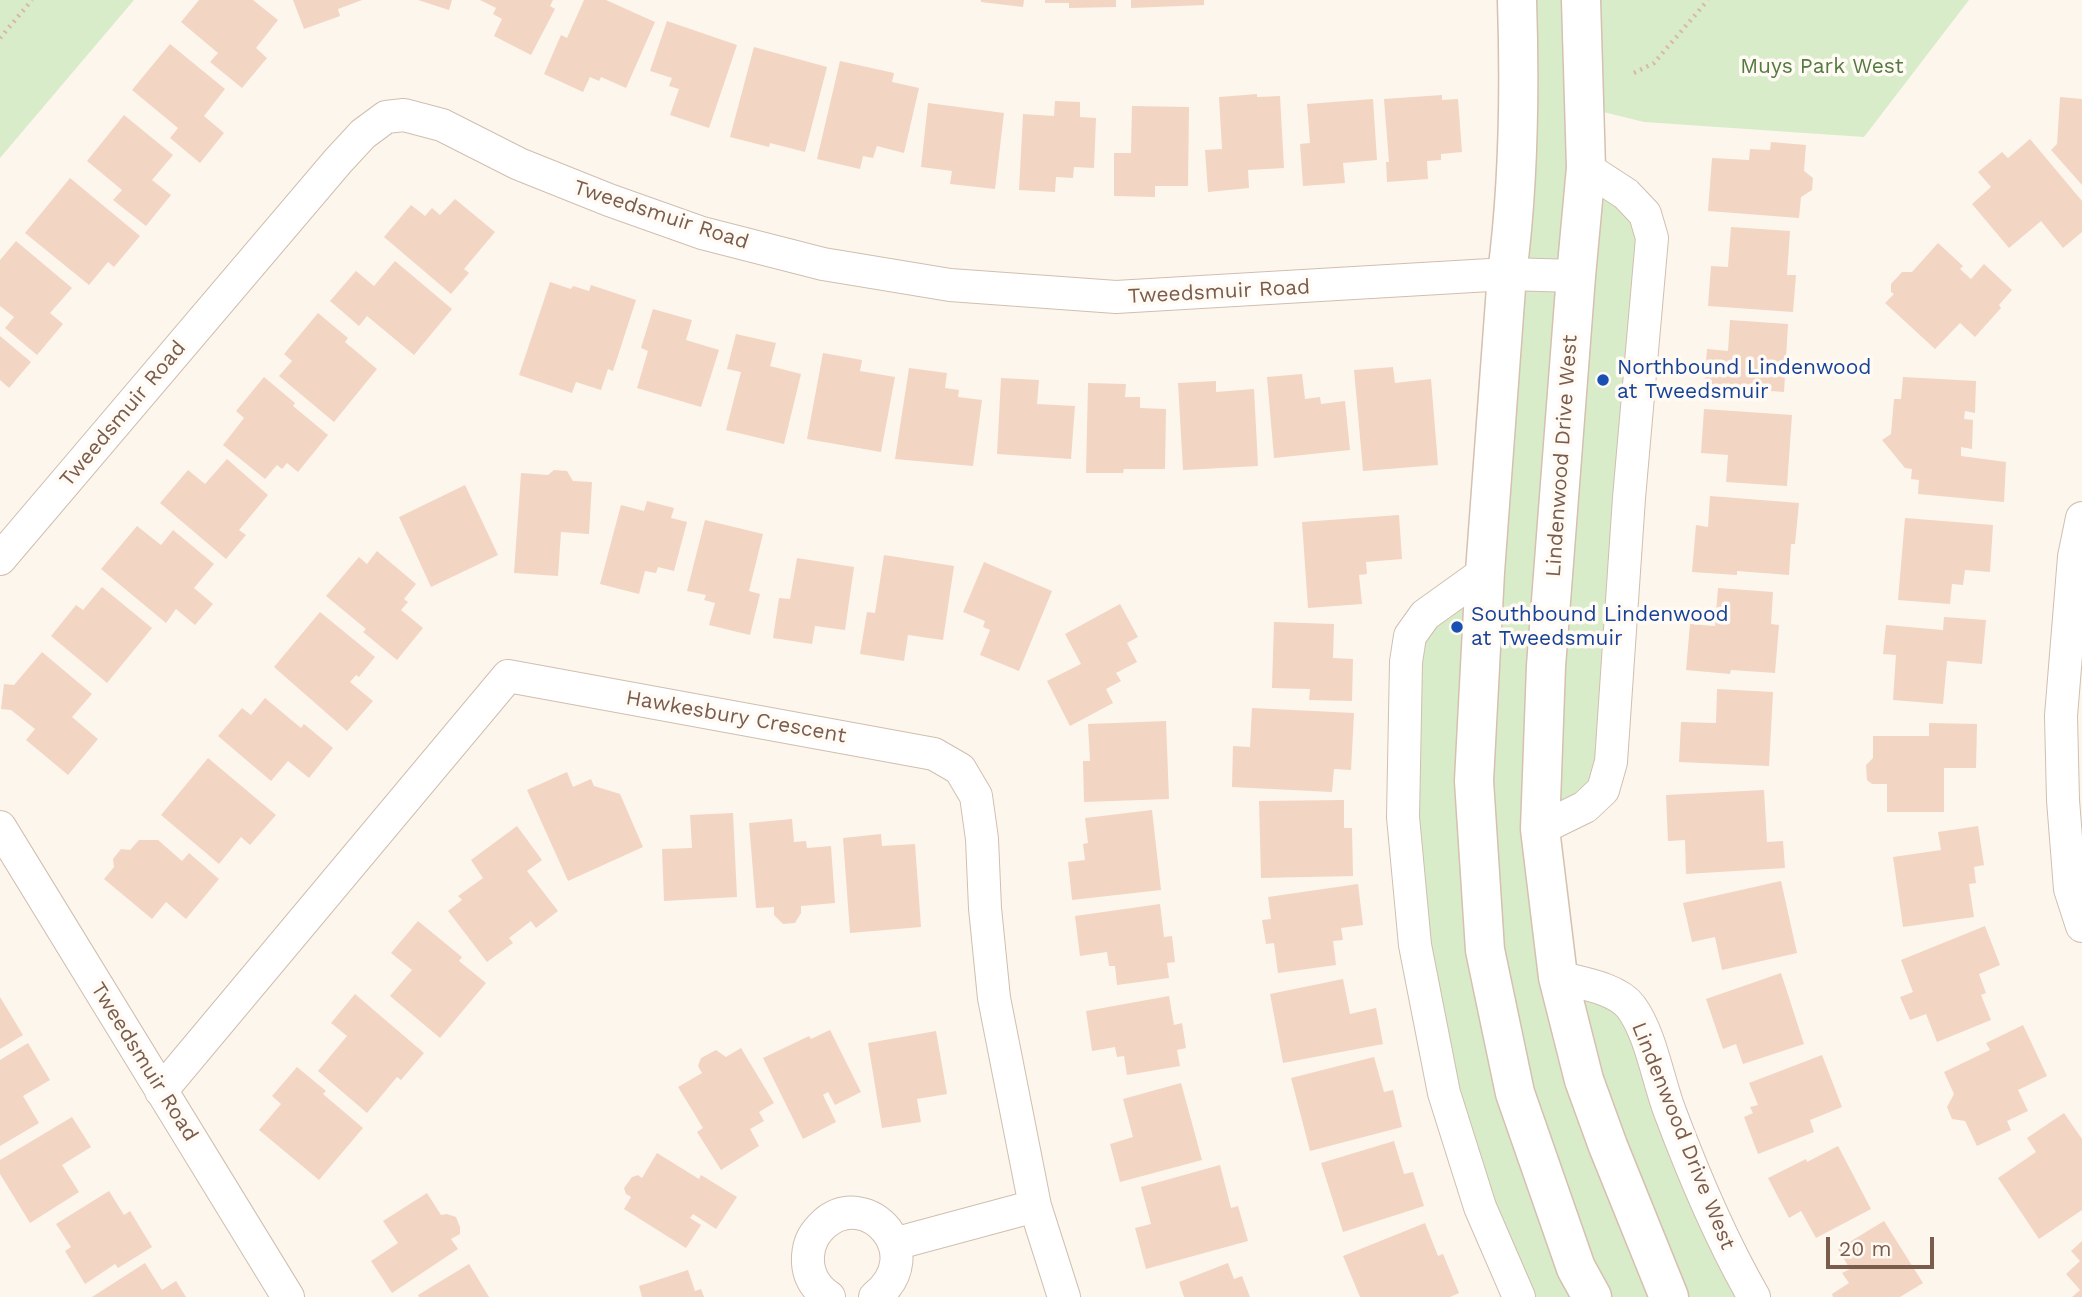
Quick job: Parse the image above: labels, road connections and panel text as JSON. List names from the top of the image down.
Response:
{
  "streets": {
    "street": ["Tweedsmuir Road", "Lindenwood Drive West", "Hawkesbury Crescent"]
  },
  "crossings": [
    ["Tweedsmuir Road", "Lindenwood Drive West"],
    ["Tweedsmuir Road", "Hawkesbury Crescent"]
  ],
  "parks": ["Muys Park West"],
  "places": ["Northbound Lindenwood at Tweedsmuir", "Southbound Lindenwood at Tweedsmuir"],
  "scale_bar": "20 m"
}
